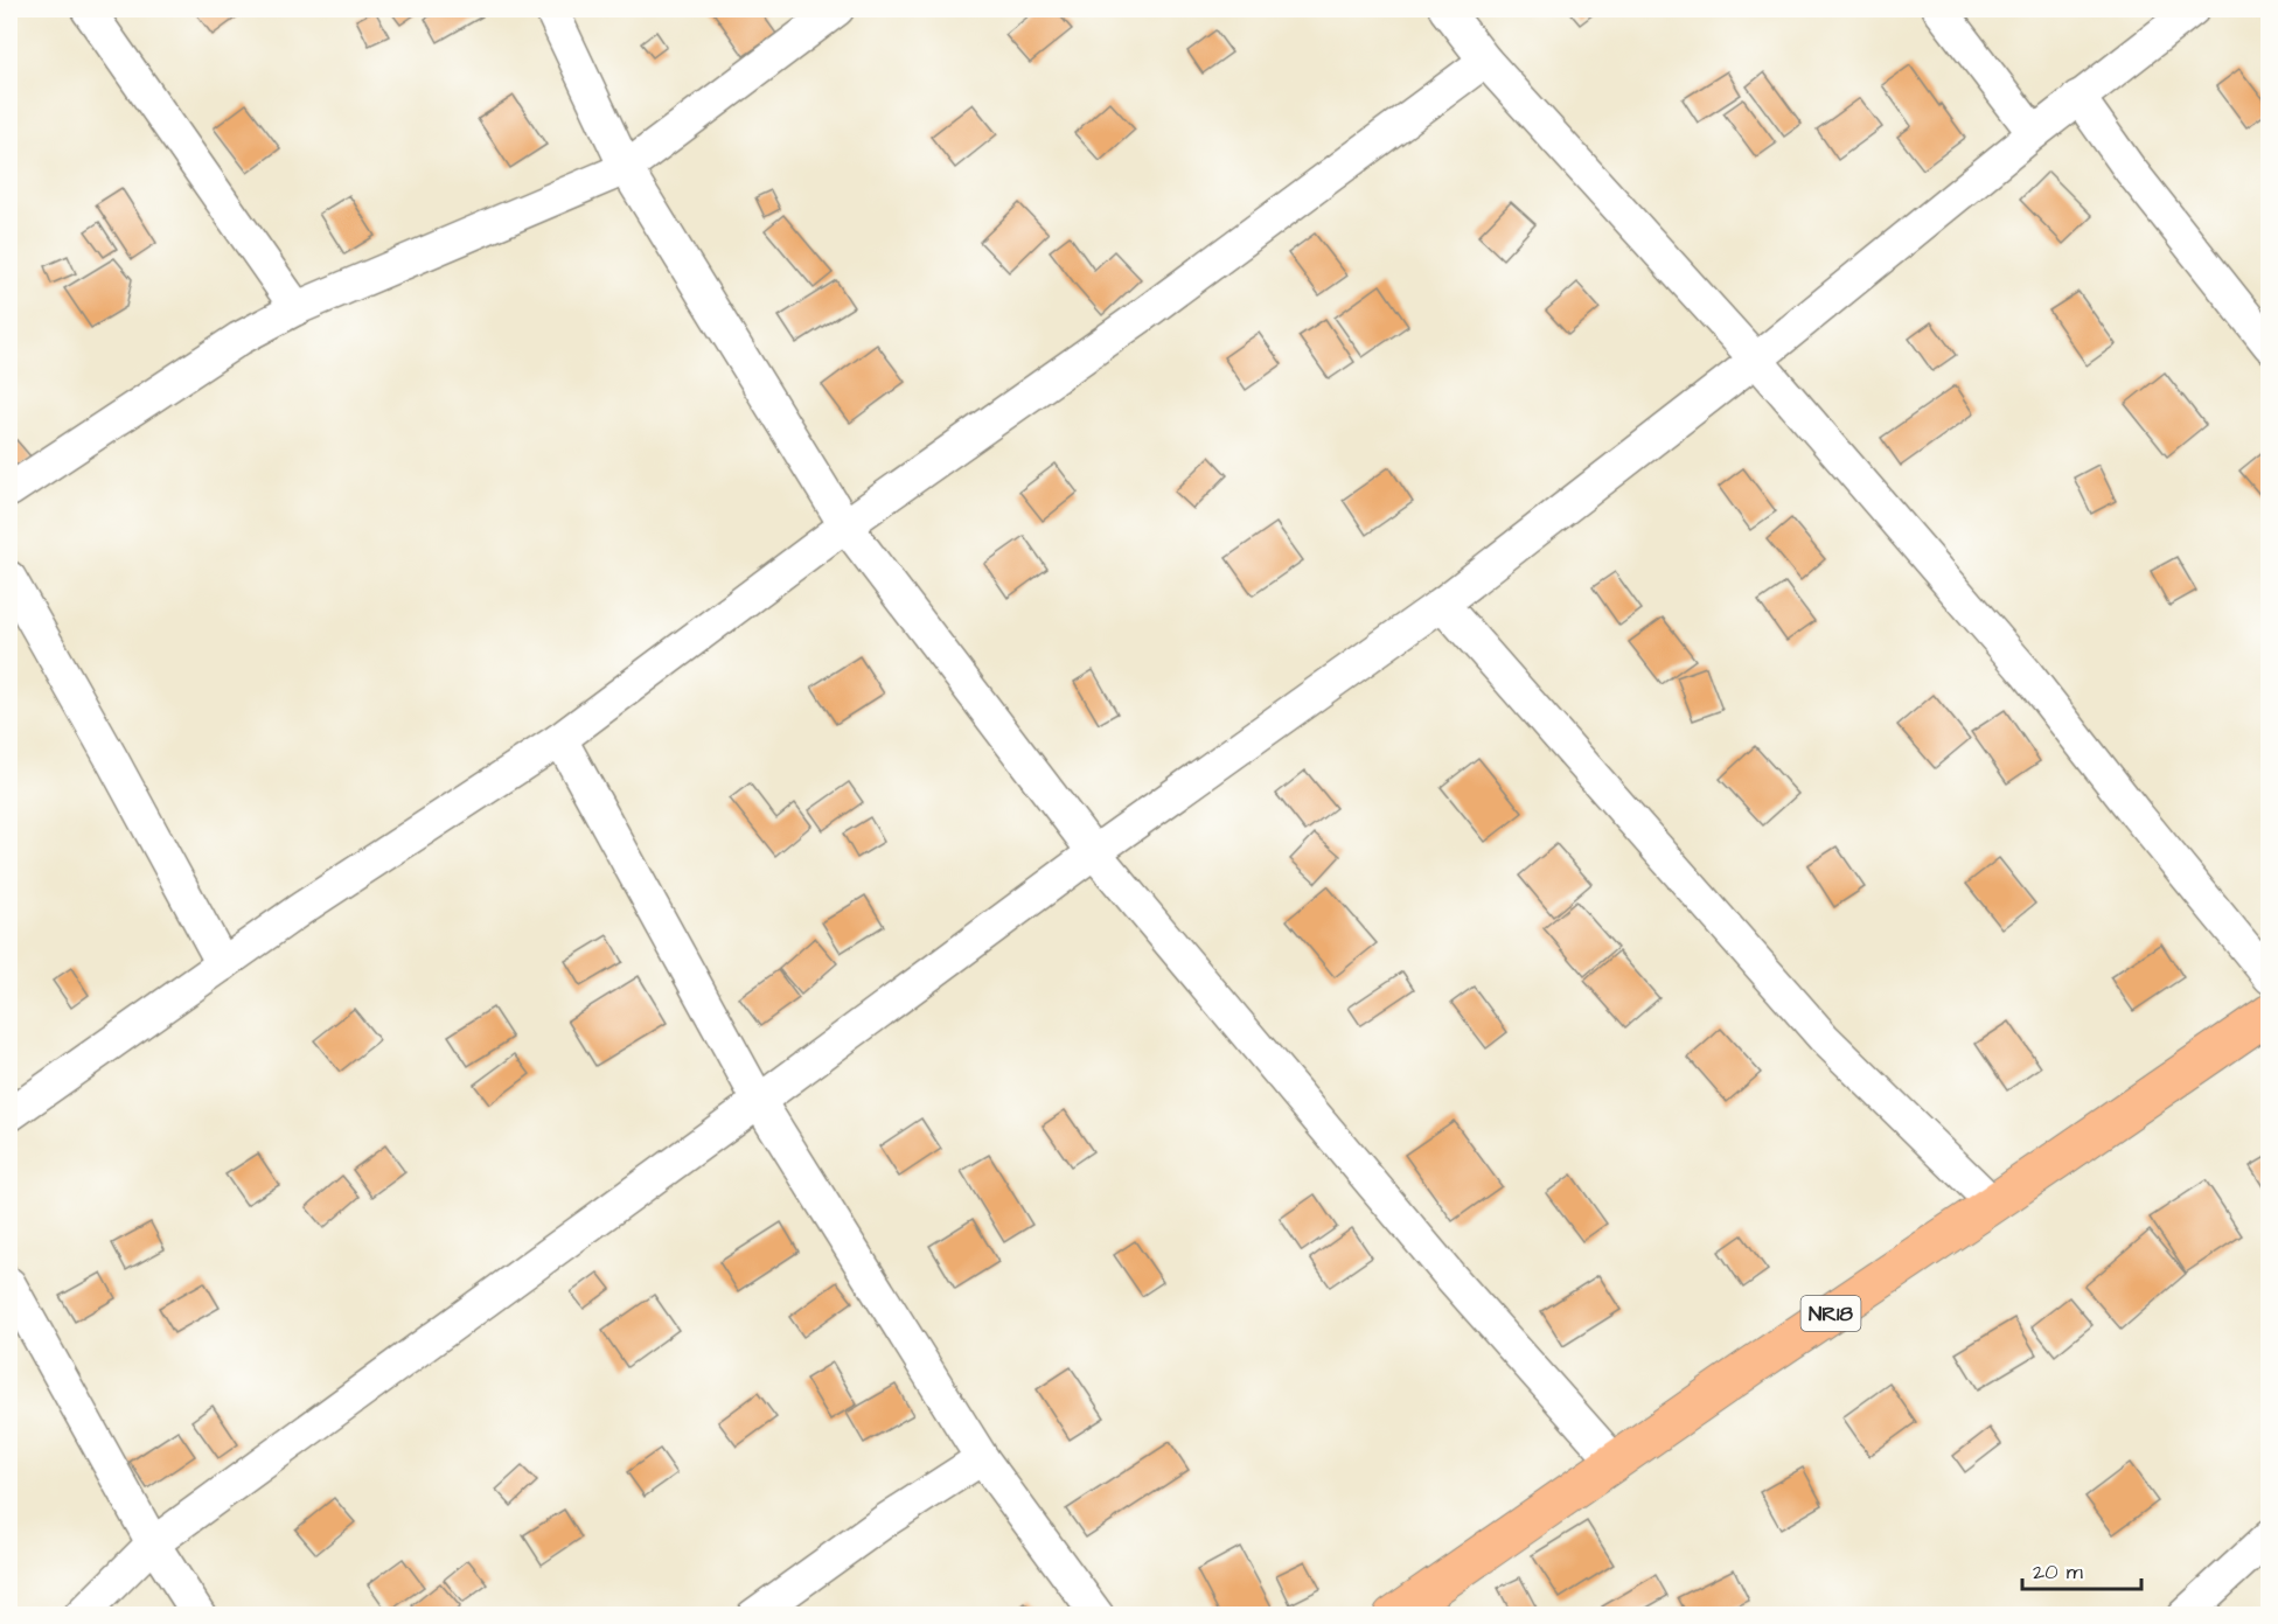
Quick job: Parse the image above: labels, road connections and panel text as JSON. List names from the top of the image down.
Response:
{
  "streets": {
    "main road": ["NR18"]
  },
  "scale_bar": "20 m"
}
